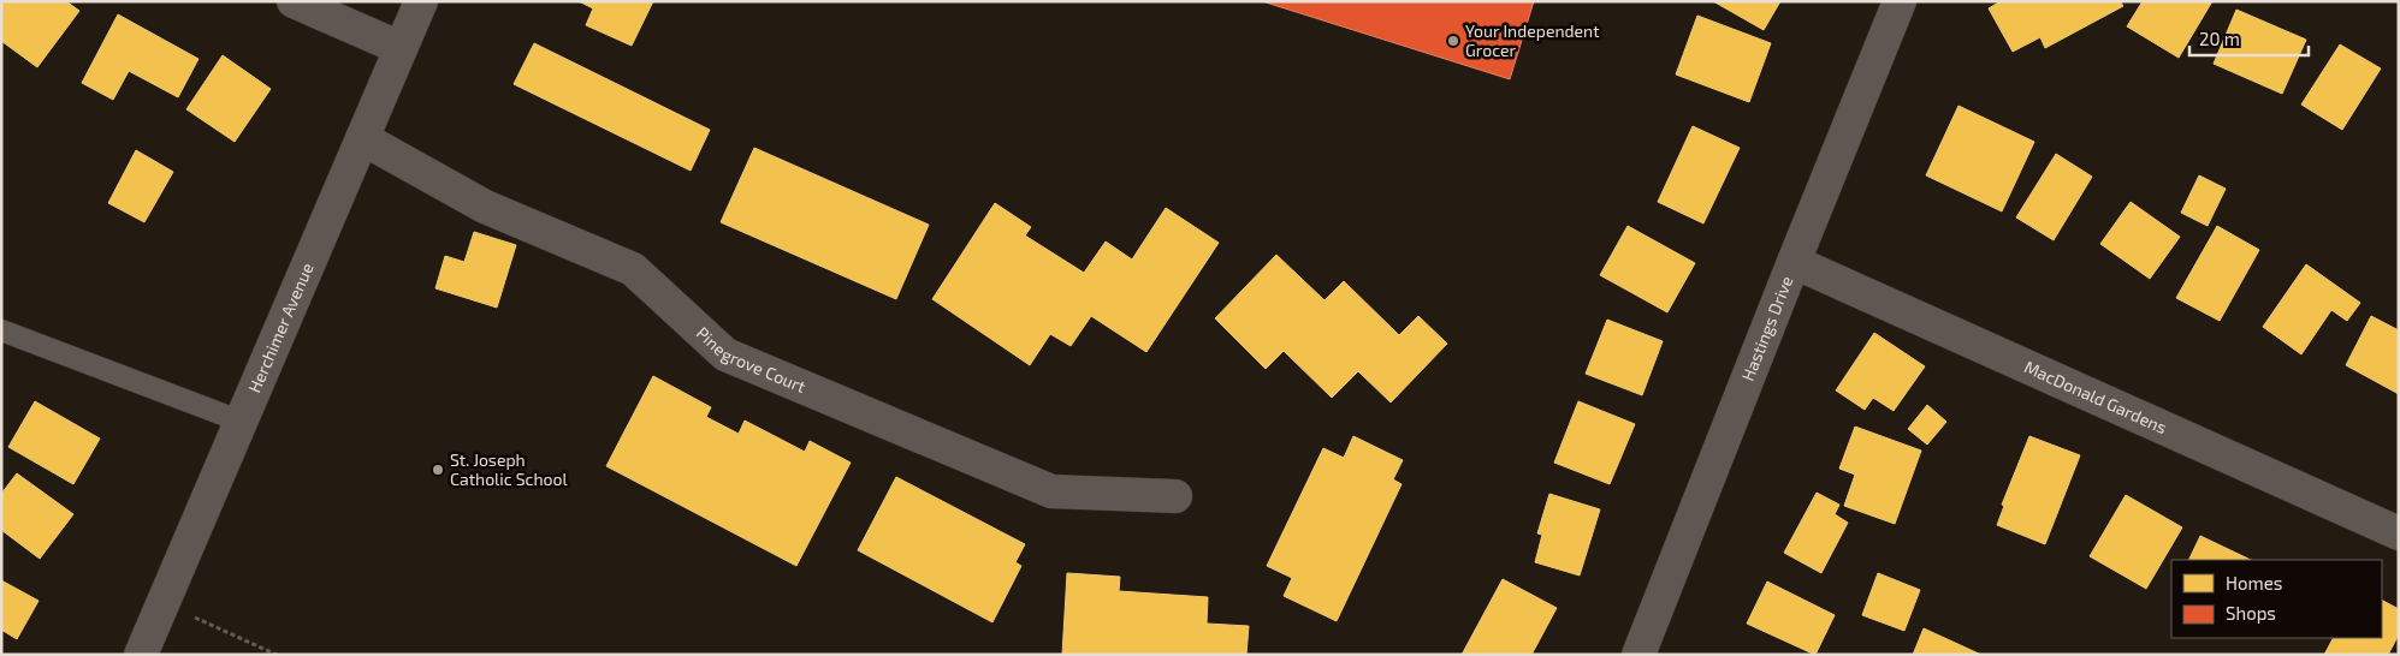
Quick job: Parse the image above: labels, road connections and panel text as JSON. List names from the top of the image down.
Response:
{
  "streets": {
    "street": [
      "Herchimer Avenue",
      "Hastings Drive",
      "Pinegrove Court",
      "MacDonald Gardens"
    ]
  },
  "crossings": [
    ["Herchimer Avenue", "Pinegrove Court"],
    ["Hastings Drive", "MacDonald Gardens"]
  ],
  "places": ["Your Independent Grocer", "St. Joseph Catholic School"],
  "legend": ["Homes", "Shops"],
  "scale_bar": "20 m"
}
